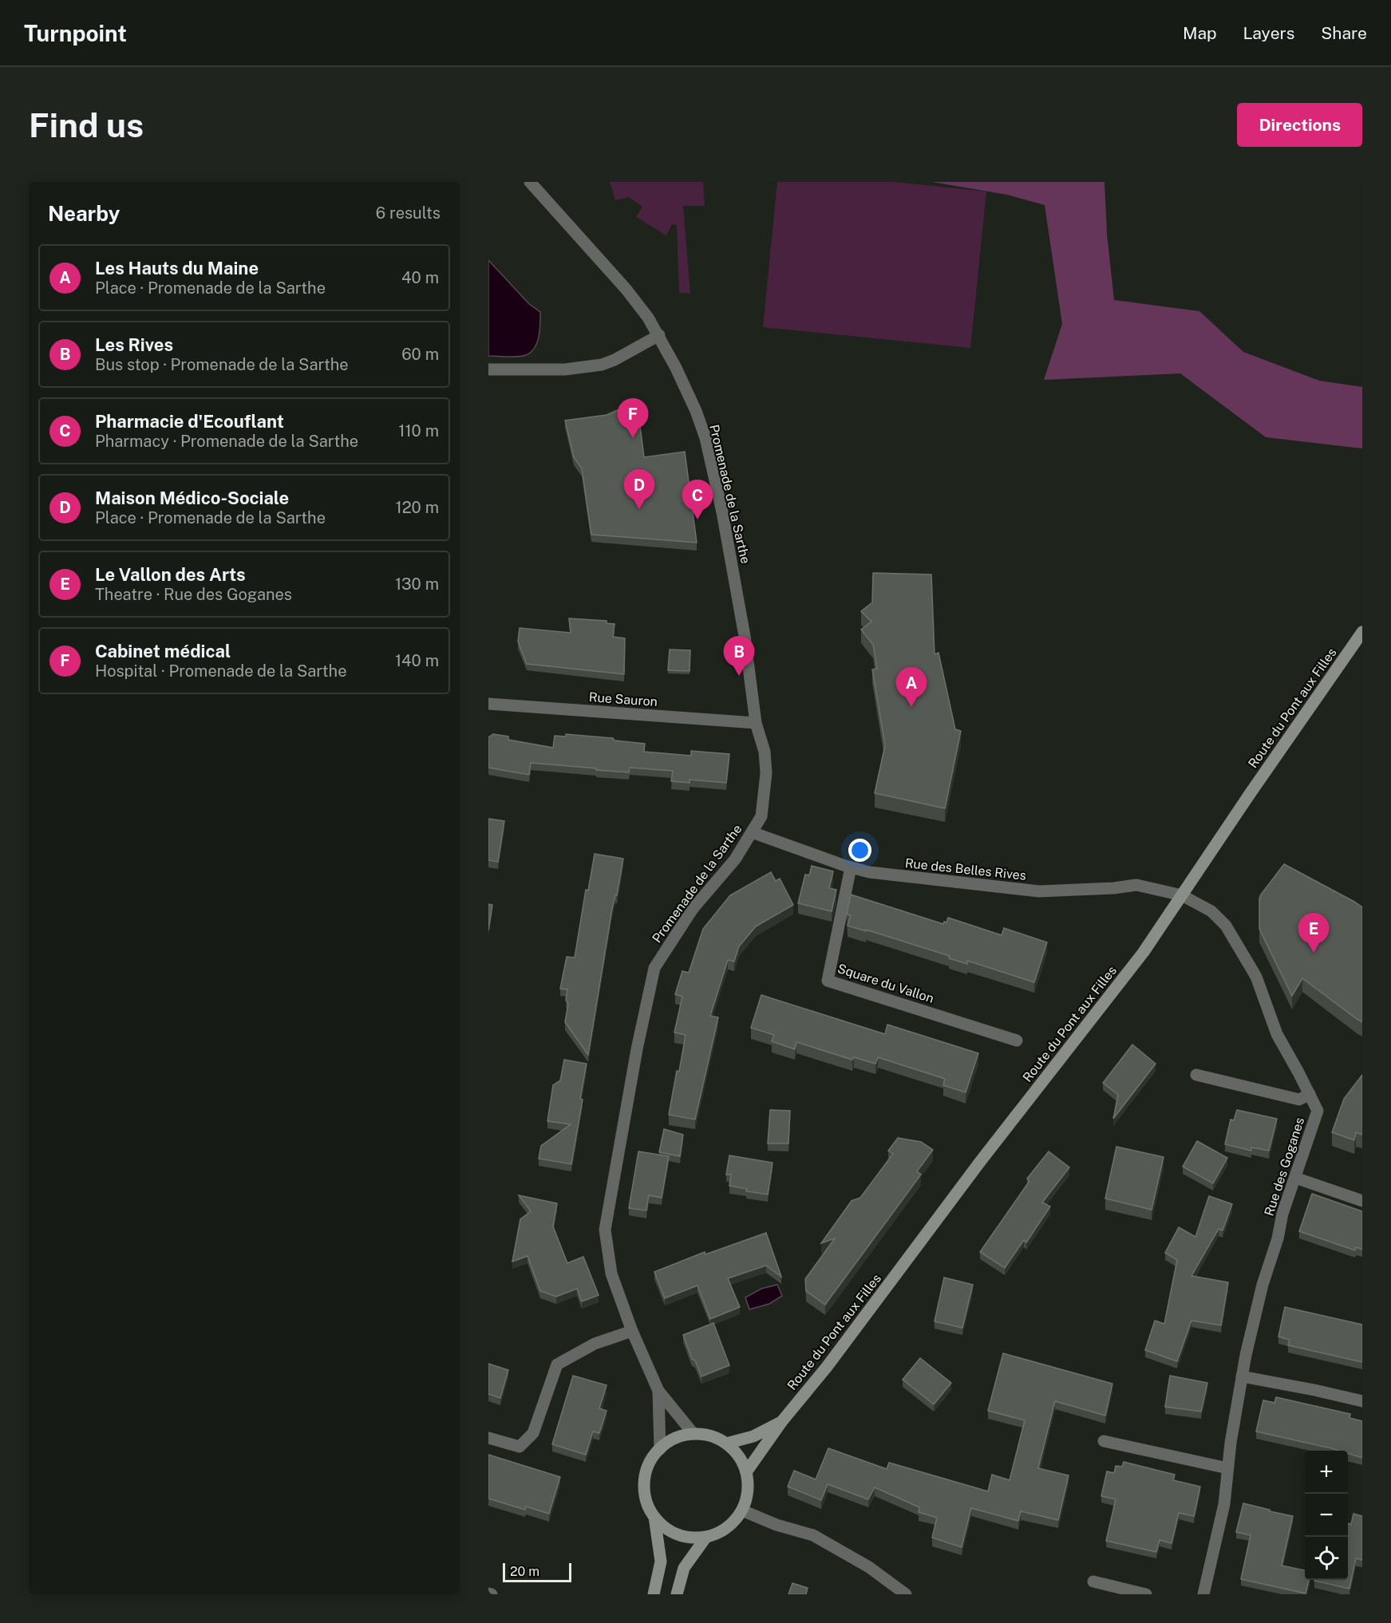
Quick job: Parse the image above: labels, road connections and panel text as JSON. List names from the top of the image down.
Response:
{
  "streets": {
    "street": [
      "Promenade de la Sarthe",
      "Rue Sauron",
      "Route du Pont aux Filles",
      "Rue des Belles Rives",
      "Square du Vallon",
      "Rue des Goganes"
    ]
  },
  "crossings": [
    ["Promenade de la Sarthe", "Rue Sauron"],
    ["Promenade de la Sarthe", "Route du Pont aux Filles"],
    ["Promenade de la Sarthe", "Rue des Belles Rives"],
    ["Route du Pont aux Filles", "Rue des Belles Rives"],
    ["Rue des Belles Rives", "Square du Vallon"],
    ["Rue des Belles Rives", "Rue des Goganes"]
  ],
  "scale_bar": "20 m",
  "page": {
    "header": "Turnpoint",
    "nav": ["Map", "Layers", "Share"],
    "buttons": "Directions",
    "title": "Find us",
    "heading": ["Nearby", "6 results"],
    "list": [
      {
        "mark": "A",
        "name": "Les Hauts du Maine",
        "note": "Place · Promenade de la Sarthe",
        "value": "40 m"
      },
      {
        "mark": "B",
        "name": "Les Rives",
        "note": "Bus stop · Promenade de la Sarthe",
        "value": "60 m"
      },
      {
        "mark": "C",
        "name": "Pharmacie d'Ecouflant",
        "note": "Pharmacy · Promenade de la Sarthe",
        "value": "110 m"
      },
      {
        "mark": "D",
        "name": "Maison Médico-Sociale",
        "note": "Place · Promenade de la Sarthe",
        "value": "120 m"
      },
      {
        "mark": "E",
        "name": "Le Vallon des Arts",
        "note": "Theatre · Rue des Goganes",
        "value": "130 m"
      },
      {
        "mark": "F",
        "name": "Cabinet médical",
        "note": "Hospital · Promenade de la Sarthe",
        "value": "140 m"
      }
    ],
    "pins": [
      "F",
      "D",
      "C",
      "B",
      "A",
      "E"
    ],
    "map_buttons": ["+", "−"],
    "scale": "20 m"
  }
}
